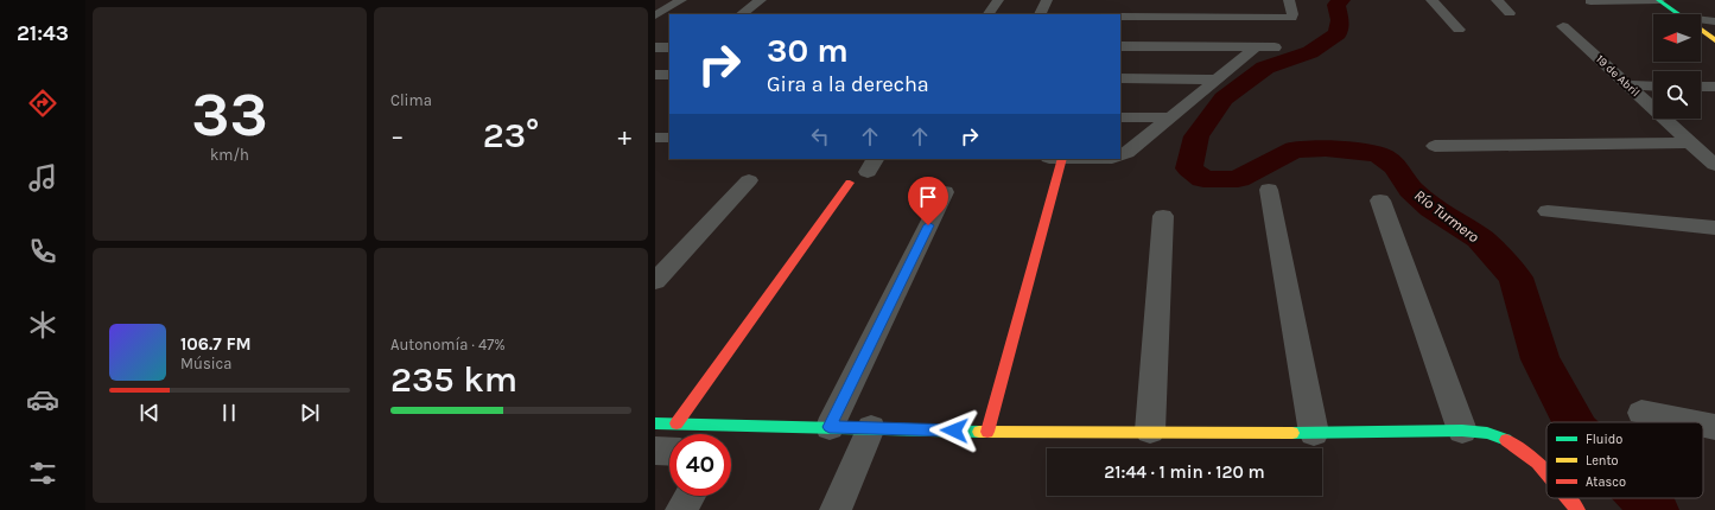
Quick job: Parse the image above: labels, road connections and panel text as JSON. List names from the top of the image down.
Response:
{
  "streets": {
    "street": ["19 de Abril"]
  },
  "water": ["Río Turmero"],
  "legend": ["Fluido", "Lento", "Atasco"],
  "north": "left",
  "page": {
    "tabs": "21:43",
    "tile": [
      ["33", "km/h"],
      "Clima",
      ["Autonomía · 47%", "235 km"]
    ],
    "turn": ["30 m", "Gira a la derecha"],
    "heat": ["−", "23°", "+"],
    "song": ["106.7 FM", "Música"],
    "limit": "40",
    "trip": "21:44 · 1 min · 120 m"
  }
}
